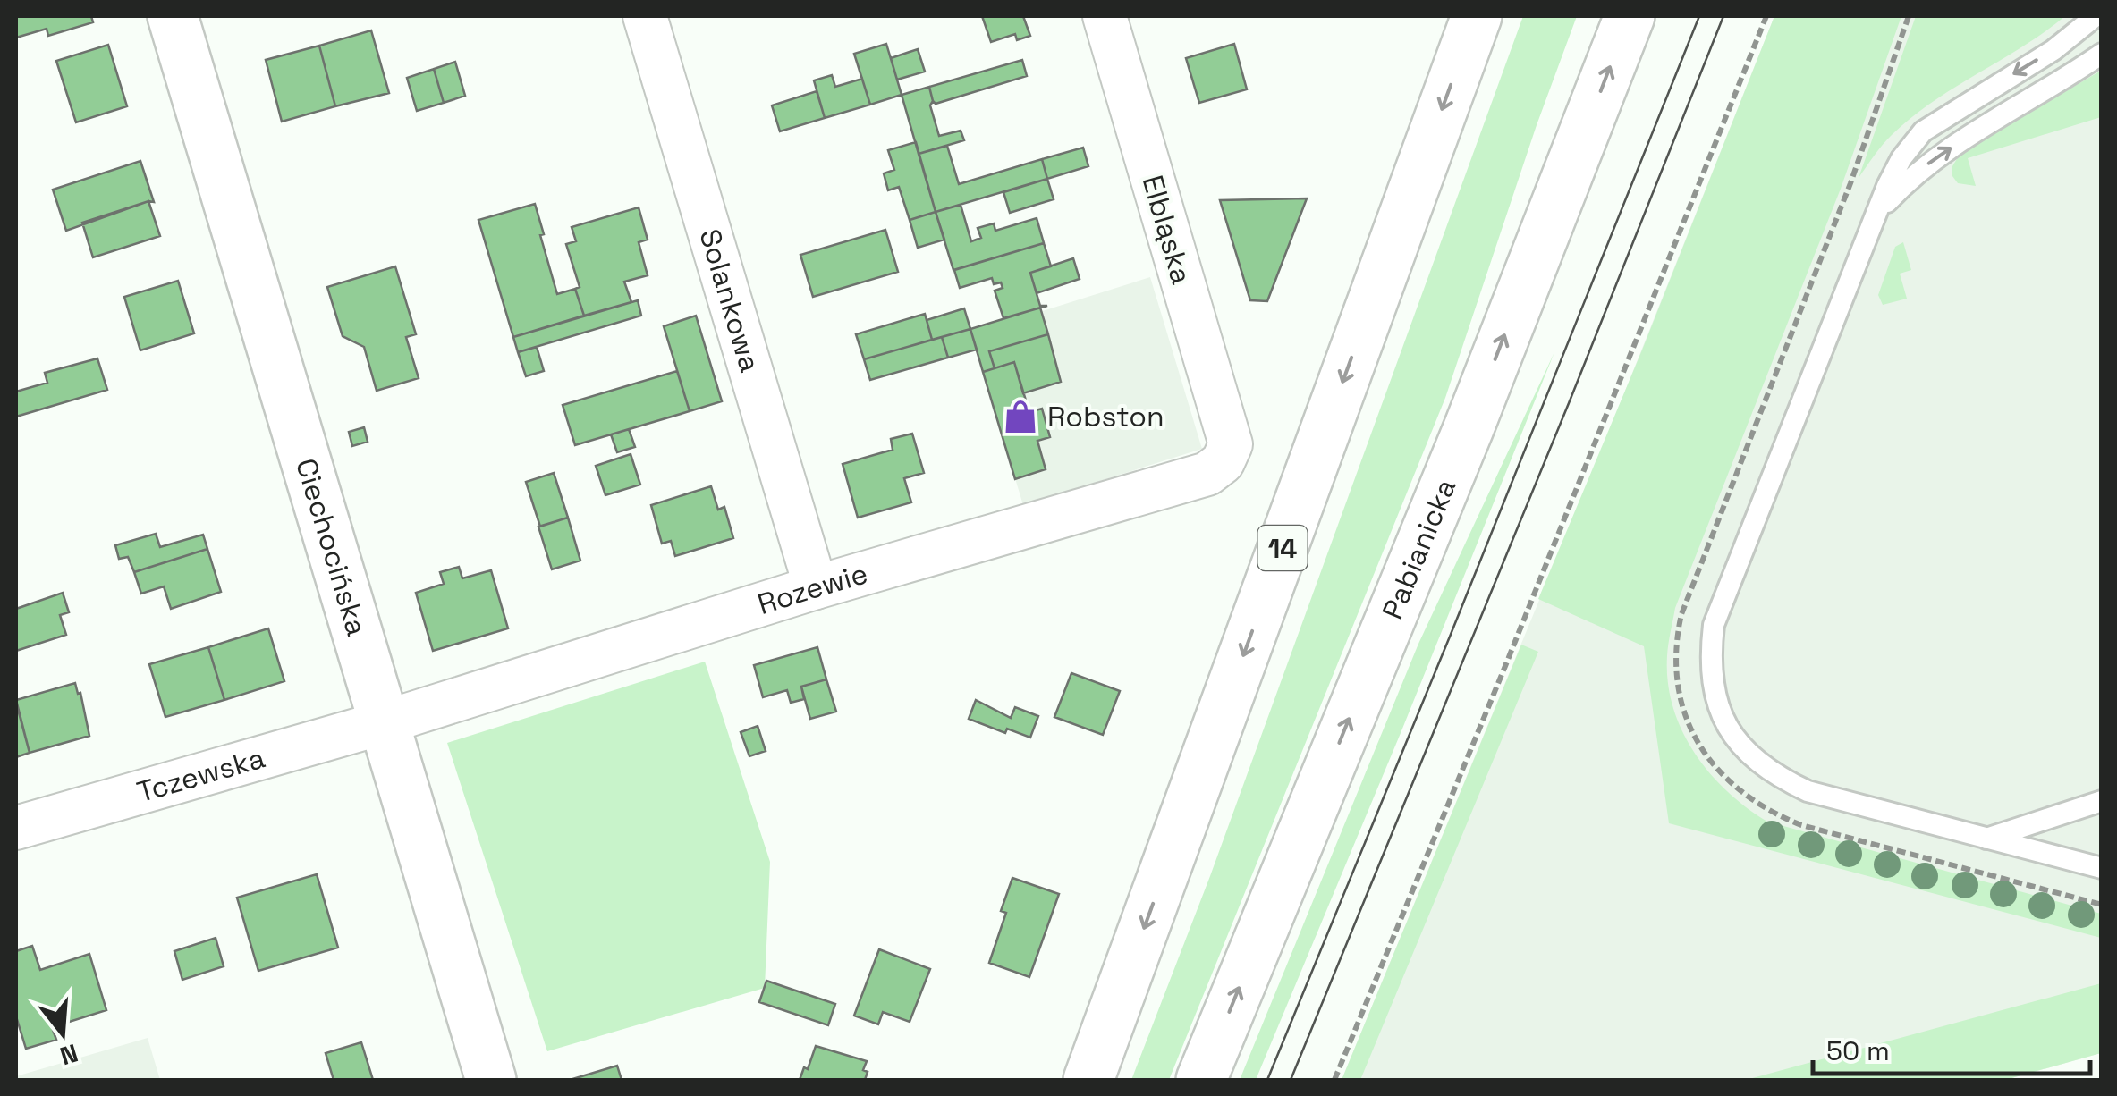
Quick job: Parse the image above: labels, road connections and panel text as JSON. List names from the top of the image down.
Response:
{
  "streets": {
    "main road": ["Ciechocińska", "14", "Pabianicka"],
    "street": [
      "Elbląska",
      "Solankowa",
      "Rozewie",
      "Tczewska"
    ]
  },
  "crossings": [
    ["Elbląska", "Rozewie"],
    ["Solankowa", "Rozewie"],
    ["Ciechocińska", "Rozewie"],
    ["Ciechocińska", "Tczewska"],
    ["Rozewie", "Tczewska"]
  ],
  "places": {
    "shop": ["Robston"]
  },
  "scale_bar": "50 m",
  "north": "bottom"
}
